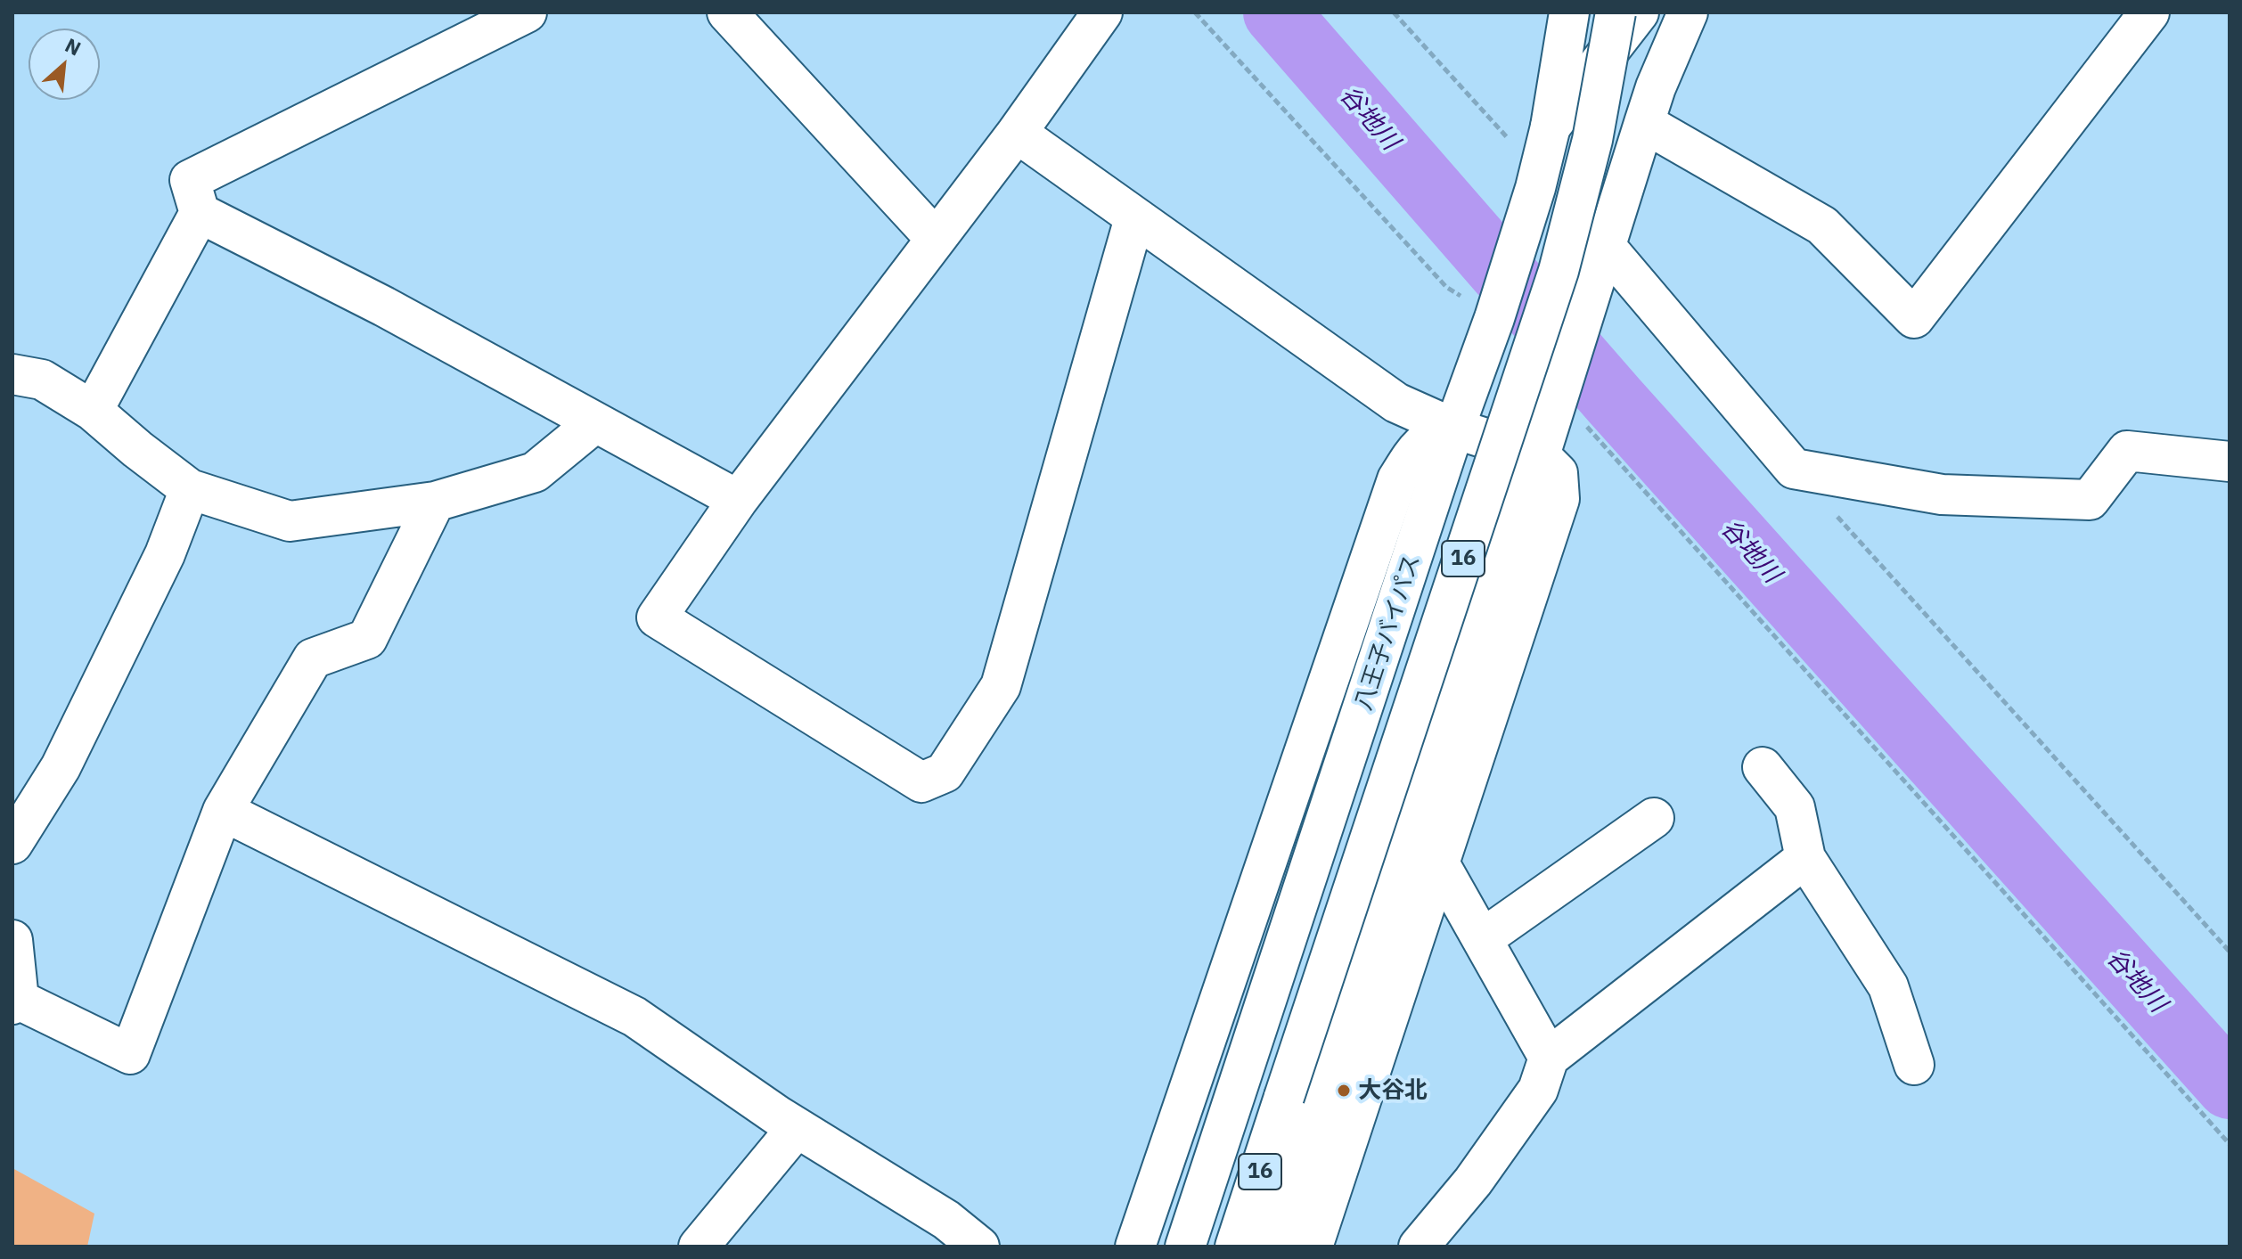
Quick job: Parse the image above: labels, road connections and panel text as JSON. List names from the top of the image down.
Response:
{
  "streets": {
    "main road": ["16", "八王子バイパス"]
  },
  "water": ["谷地川"],
  "places": ["大谷北"],
  "north": "top right"
}
